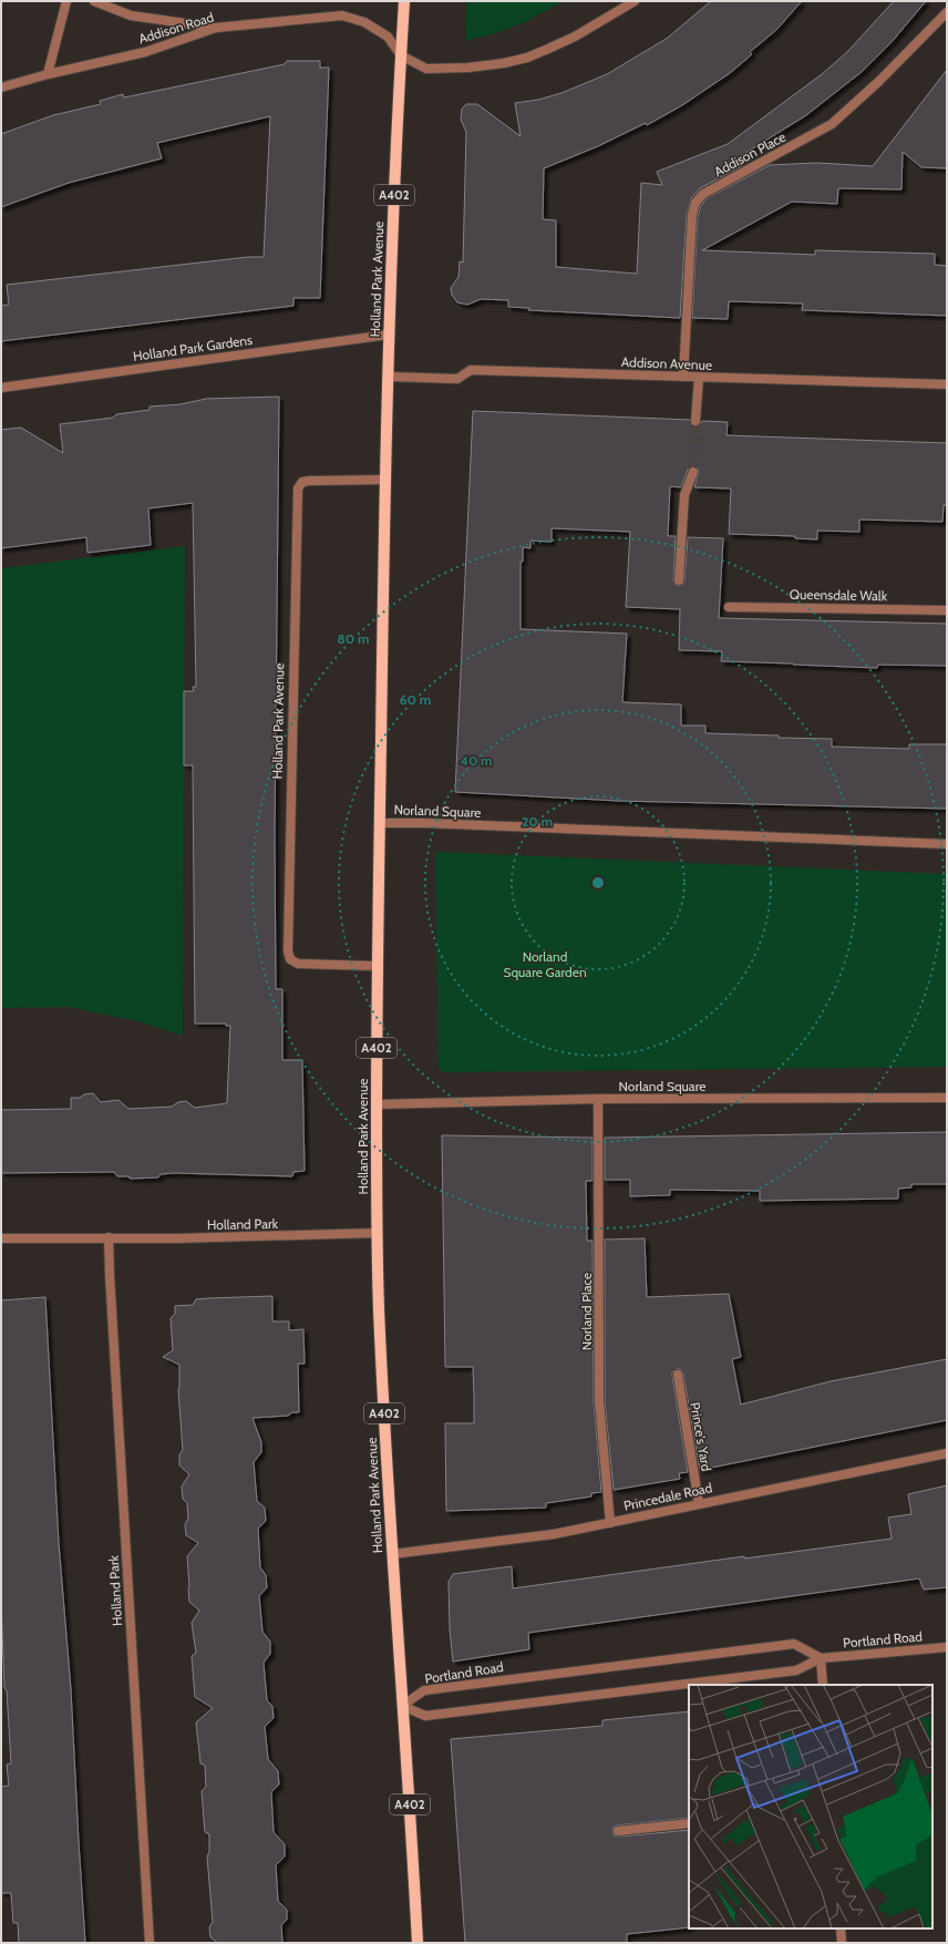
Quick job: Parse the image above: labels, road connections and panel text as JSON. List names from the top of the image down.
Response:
{
  "streets": {
    "main road": ["A402", "Holland Park Avenue"],
    "street": [
      "Addison Road",
      "Addison Place",
      "Holland Park Gardens",
      "Addison Avenue",
      "Queensdale Walk",
      "Norland Square",
      "Holland Park",
      "Norland Place",
      "Prince's Yard",
      "Princedale Road",
      "Portland Road"
    ]
  },
  "crossings": [
    ["Addison Road", "Holland Park Avenue"],
    ["Addison Place", "Addison Avenue"],
    ["Holland Park Avenue", "Holland Park Gardens"],
    ["Holland Park Avenue", "Addison Avenue"],
    ["Holland Park Avenue", "Norland Square"],
    ["Holland Park Avenue", "Holland Park"],
    ["Holland Park Avenue", "Princedale Road"],
    ["Holland Park Avenue", "Portland Road"],
    ["Norland Square", "Norland Place"],
    ["Norland Place", "Princedale Road"],
    ["Prince's Yard", "Princedale Road"]
  ],
  "parks": ["Norland Square Garden"],
  "rings": [
    "80 m",
    "60 m",
    "40 m",
    "20 m"
  ]
}
